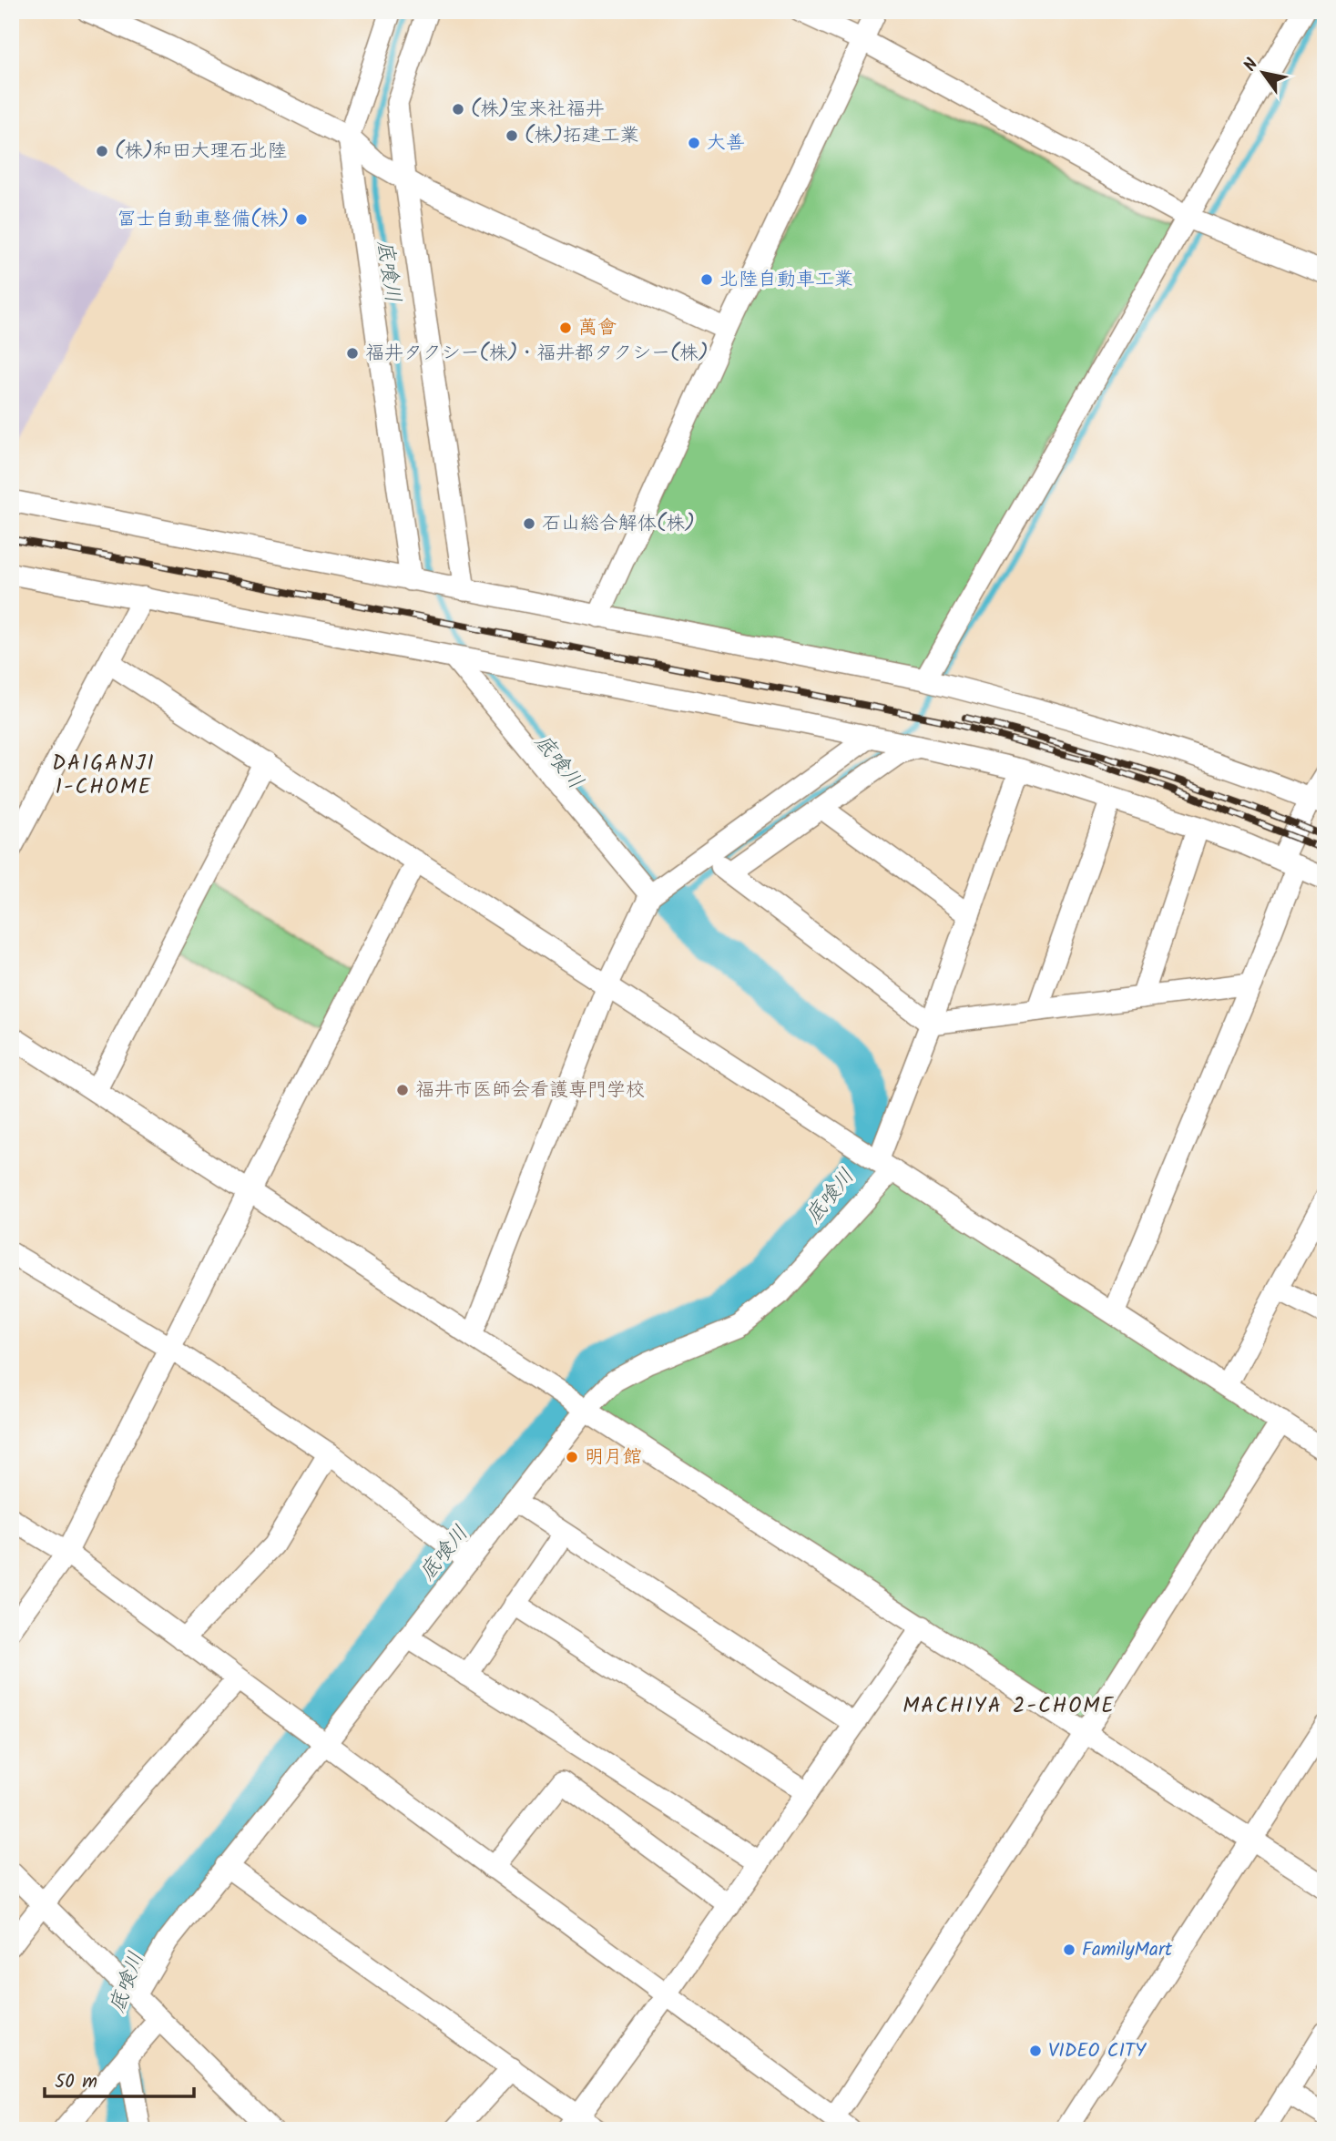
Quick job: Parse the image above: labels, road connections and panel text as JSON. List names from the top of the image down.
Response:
{
  "districts": ["DAIGANJI 1-CHOME", "MACHIYA 2-CHOME"],
  "water": ["底喰川"],
  "places": [
    "(株)宝来社福井",
    "(株)拓建工業",
    "大善",
    "(株)和田大理石北陸",
    "冨士自動車整備(株)",
    "北陸自動車工業",
    "萬會",
    "福井タクシー(株)・福井都タクシー(株)",
    "石山総合解体(株)",
    "福井市医師会看護専門学校",
    "明月館",
    "FamilyMart",
    "VIDEO CITY"
  ],
  "scale_bar": "50 m",
  "north": "top left"
}
